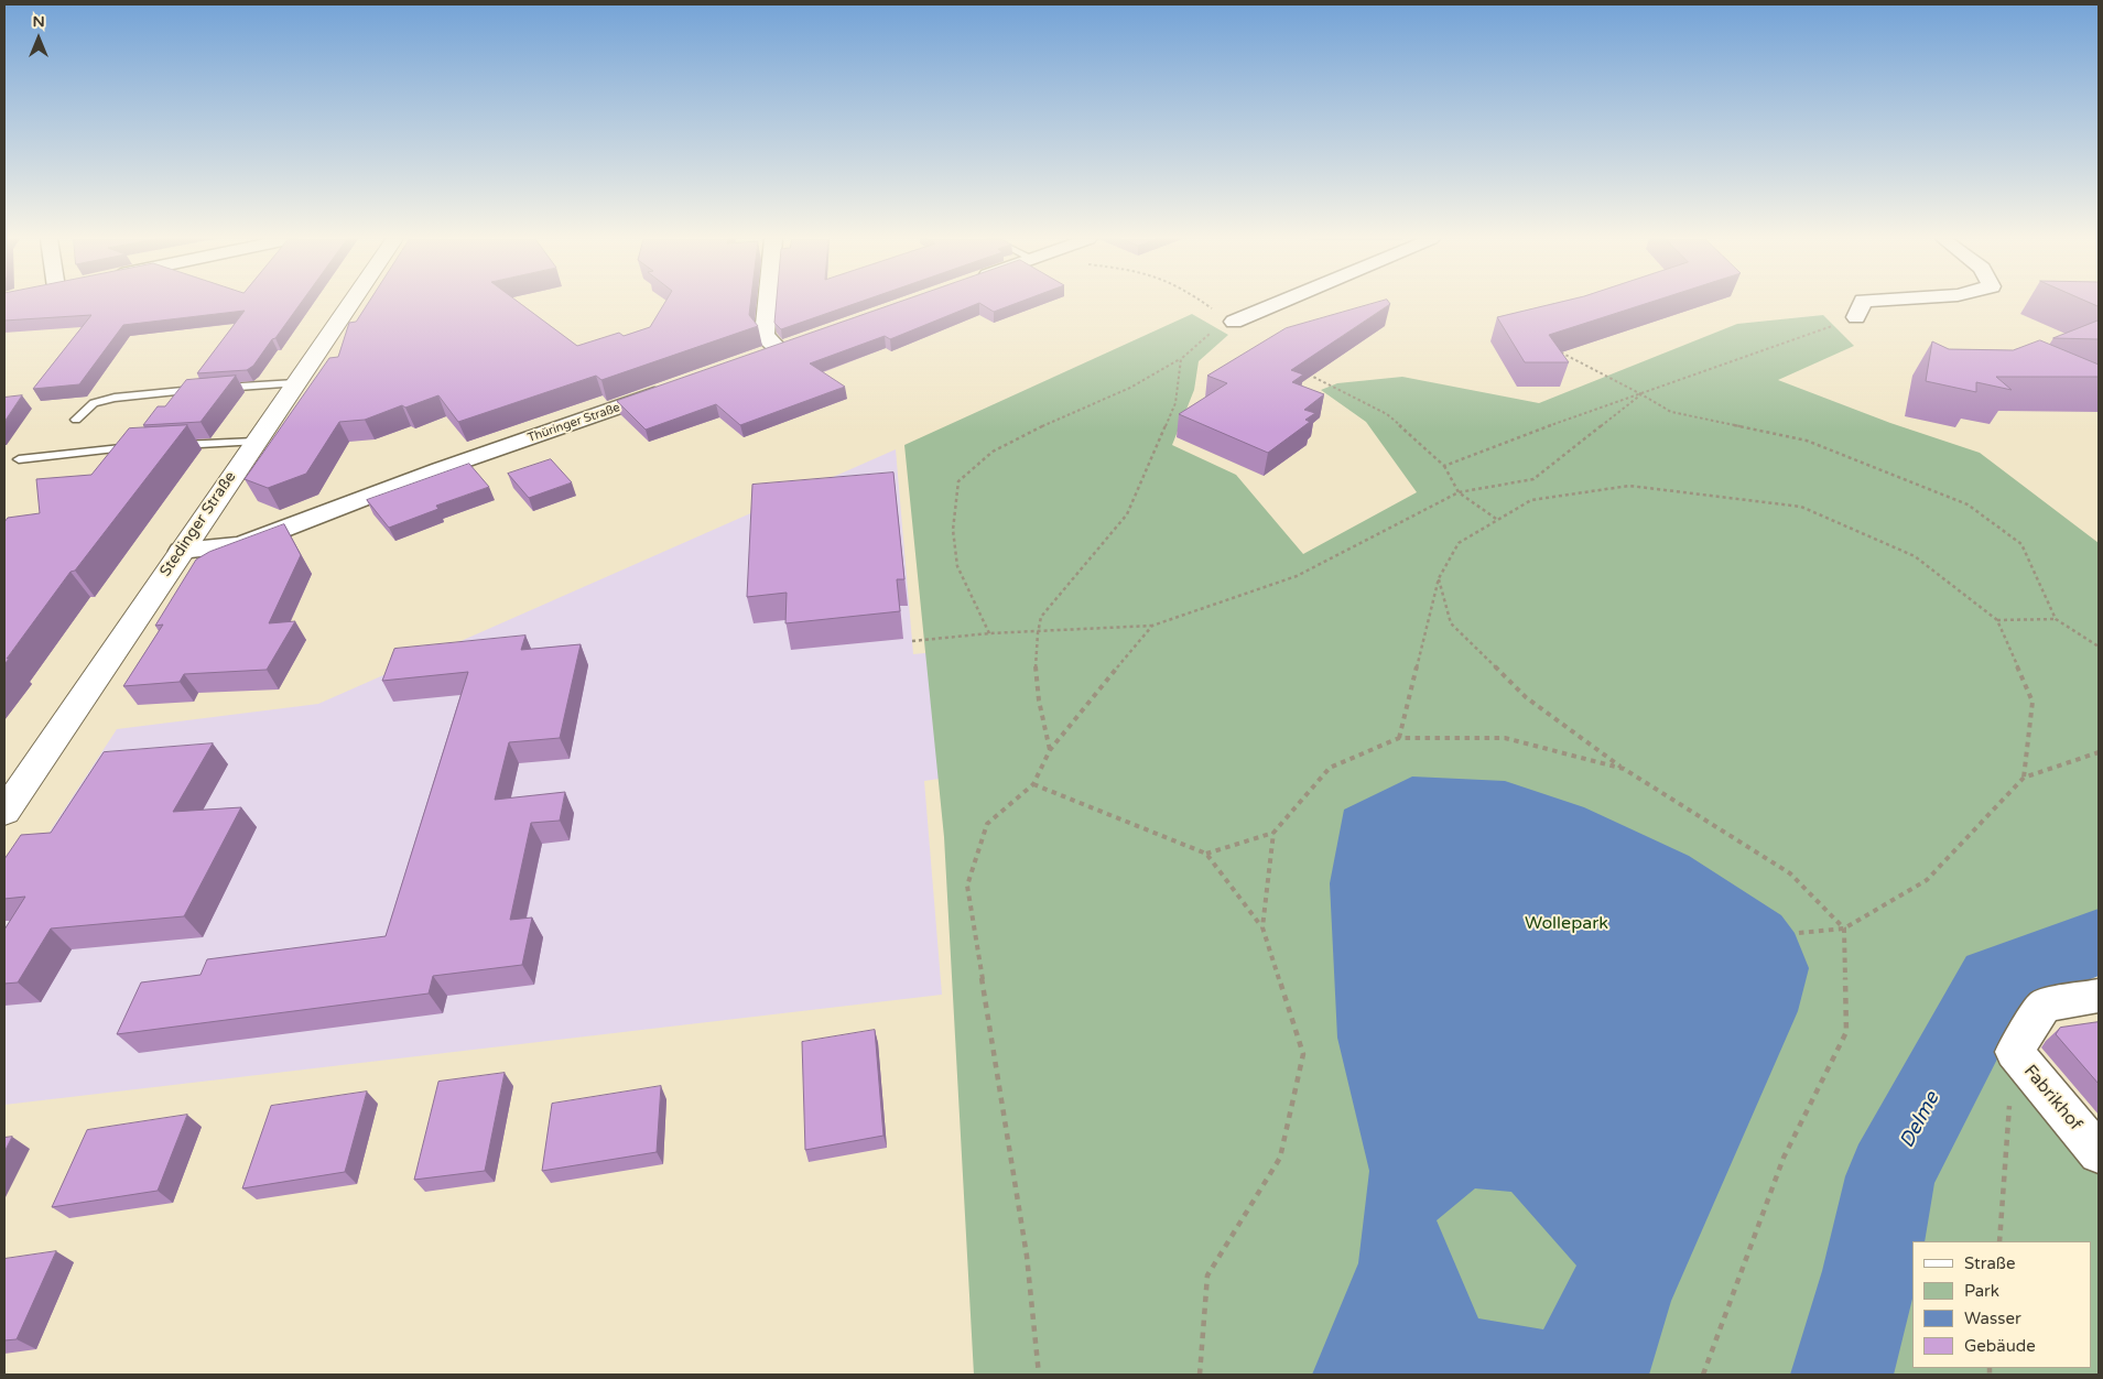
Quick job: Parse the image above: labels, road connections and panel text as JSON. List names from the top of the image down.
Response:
{
  "streets": {
    "main road": ["Stedinger Straße"],
    "street": ["Thüringer Straße", "Fabrikhof"]
  },
  "crossings": [
    ["Thüringer Straße", "Stedinger Straße"]
  ],
  "water": ["Delme"],
  "parks": ["Wollepark"],
  "legend": [
    "Straße",
    "Park",
    "Wasser",
    "Gebäude"
  ],
  "north": "top"
}
